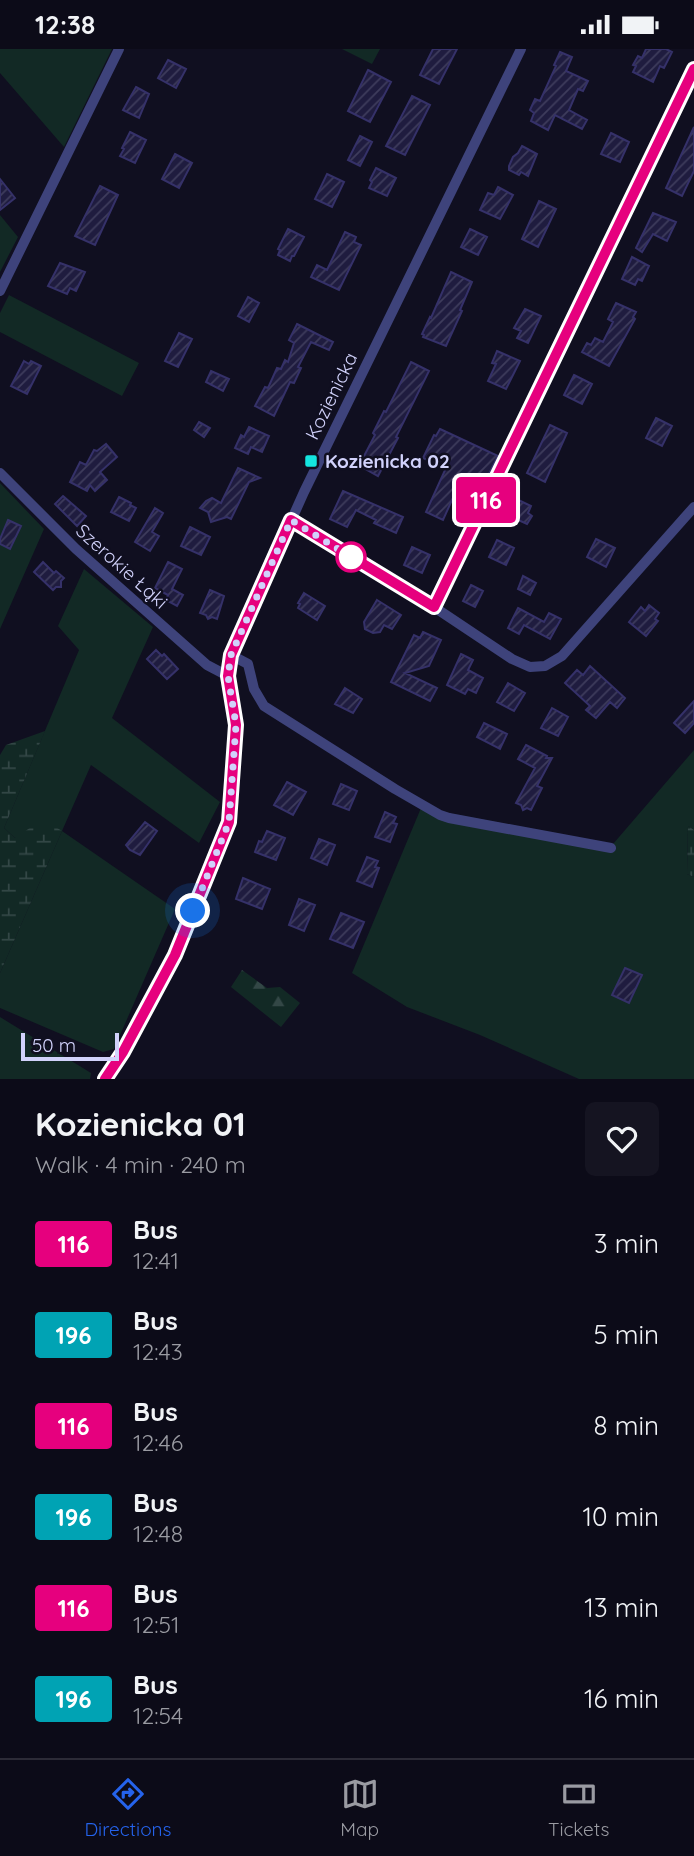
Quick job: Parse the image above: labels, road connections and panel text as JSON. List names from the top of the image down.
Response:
{
  "streets": {
    "street": ["Kozienicka", "Szerokie Łąki"]
  },
  "crossings": [
    ["Kozienicka", "Szerokie Łąki"]
  ],
  "places": {
    "transit": ["Kozienicka 02"]
  },
  "lines": ["bus line 116"],
  "scale_bar": "50 m",
  "page": {
    "status": "12:38",
    "on_map": "116",
    "scale": "50 m",
    "heading": ["Kozienicka 01", "Walk · 4 min · 240 m"],
    "list": [
      {
        "mark": "116",
        "name": "Bus",
        "note": "12:41",
        "value": "3 min"
      },
      {
        "mark": "196",
        "name": "Bus",
        "note": "12:43",
        "value": "5 min"
      },
      {
        "mark": "116",
        "name": "Bus",
        "note": "12:46",
        "value": "8 min"
      },
      {
        "mark": "196",
        "name": "Bus",
        "note": "12:48",
        "value": "10 min"
      },
      {
        "mark": "116",
        "name": "Bus",
        "note": "12:51",
        "value": "13 min"
      },
      {
        "mark": "196",
        "name": "Bus",
        "note": "12:54",
        "value": "16 min"
      }
    ],
    "tabs": ["Directions", "Map", "Tickets"]
  }
}
